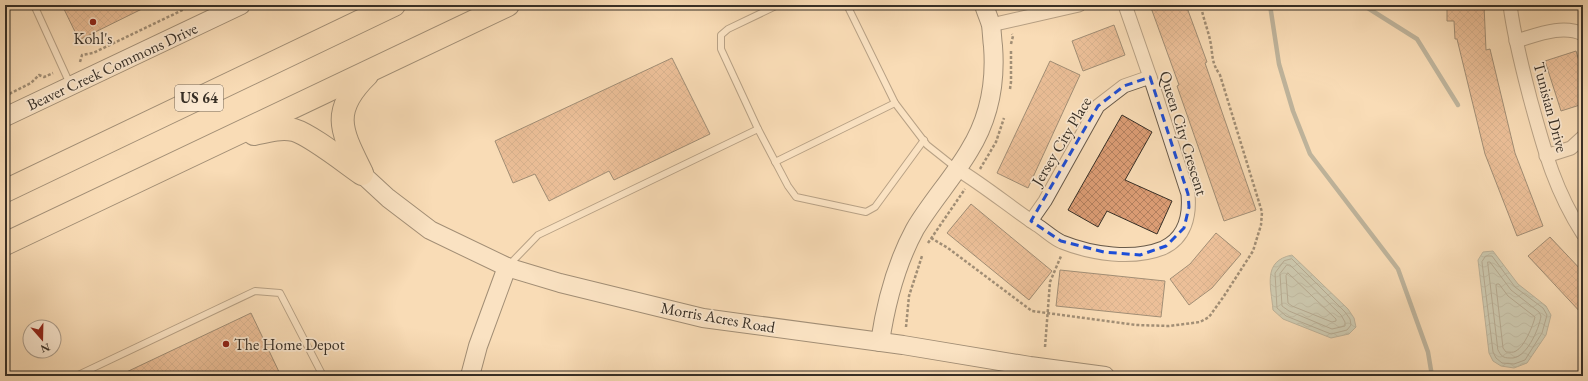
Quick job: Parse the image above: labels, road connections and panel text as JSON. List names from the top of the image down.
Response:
{
  "streets": {
    "highway": ["US 64"],
    "street": [
      "Beaver Creek Commons Drive",
      "Tunisian Drive",
      "Queen City Crescent",
      "Jersey City Place",
      "Morris Acres Road"
    ]
  },
  "crossings": [
    ["Queen City Crescent", "Jersey City Place"]
  ],
  "places": ["Kohl's", "The Home Depot"],
  "north": "bottom"
}
